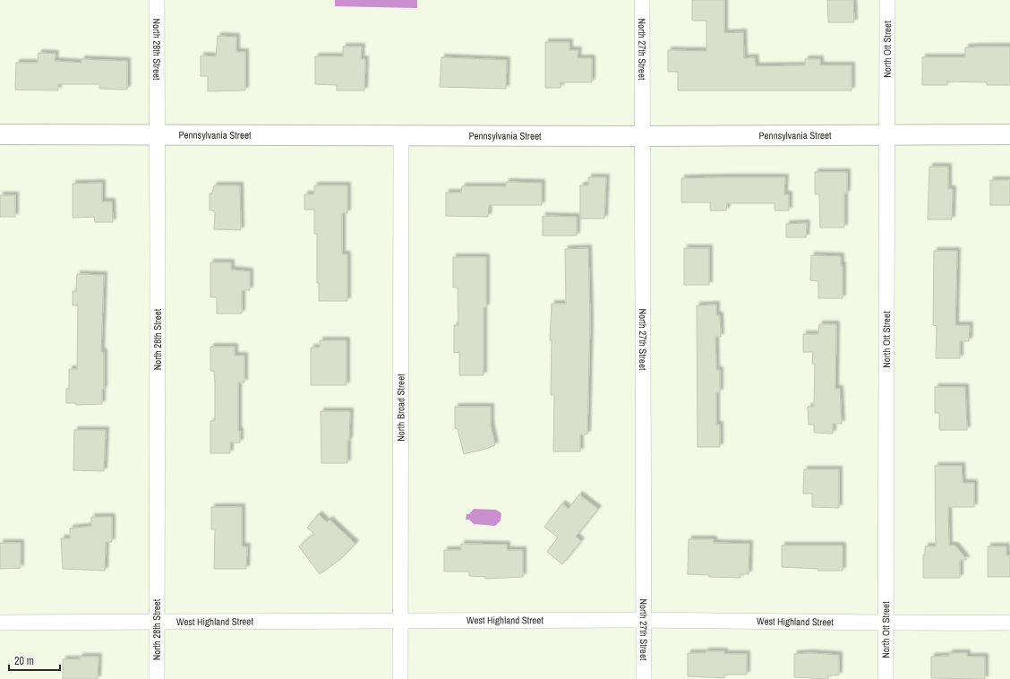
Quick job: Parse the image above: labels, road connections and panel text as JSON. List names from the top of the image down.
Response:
{
  "streets": {
    "street": [
      "North 28th Street",
      "North 27th Street",
      "North Ott Street",
      "Pennsylvania Street",
      "North Broad Street",
      "West Highland Street"
    ]
  },
  "crossings": [
    ["North 28th Street", "Pennsylvania Street"],
    ["North 28th Street", "West Highland Street"],
    ["North 27th Street", "Pennsylvania Street"],
    ["North 27th Street", "West Highland Street"],
    ["North Ott Street", "Pennsylvania Street"],
    ["North Ott Street", "West Highland Street"],
    ["Pennsylvania Street", "North Broad Street"],
    ["North Broad Street", "West Highland Street"]
  ],
  "scale_bar": "20 m"
}
